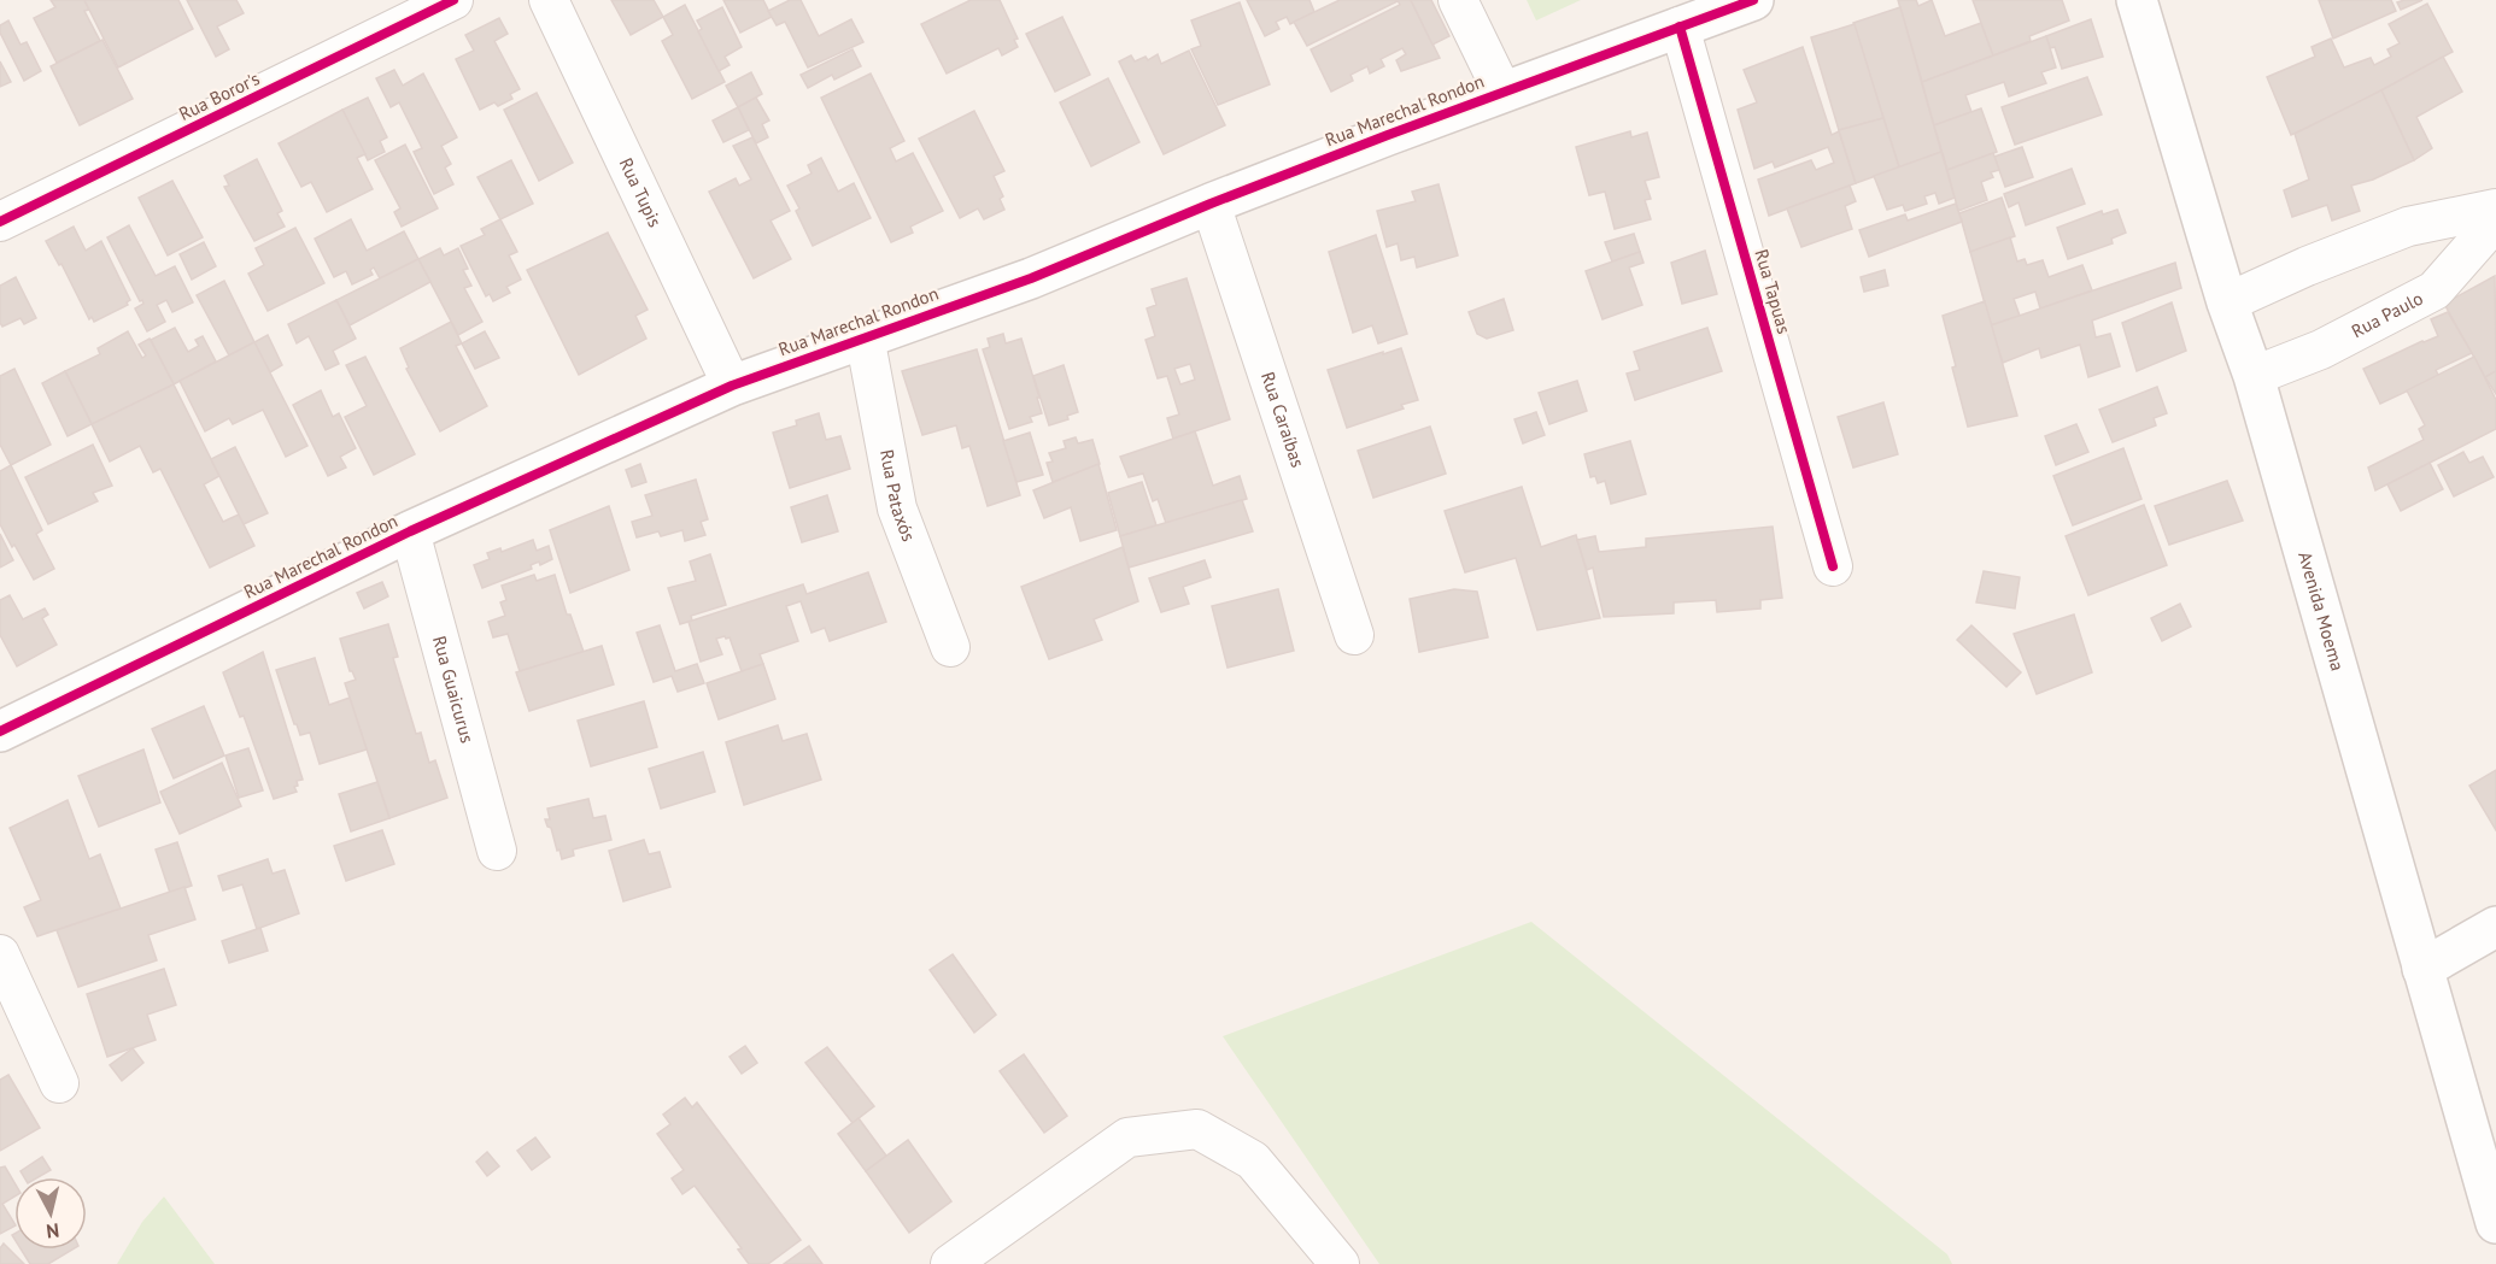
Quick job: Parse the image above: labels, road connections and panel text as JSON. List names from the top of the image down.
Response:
{
  "streets": {
    "street": [
      "Rua Boror's",
      "Rua Marechal Rondon",
      "Rua Tupis",
      "Rua Tapuas",
      "Rua Paulo",
      "Rua Caraíbas",
      "Rua Pataxós",
      "Avenida Moema",
      "Rua Guaicurus"
    ]
  },
  "crossings": [
    ["Rua Marechal Rondon", "Rua Tupis"],
    ["Rua Marechal Rondon", "Rua Tapuas"],
    ["Rua Marechal Rondon", "Rua Caraíbas"],
    ["Rua Marechal Rondon", "Rua Pataxós"],
    ["Rua Marechal Rondon", "Rua Guaicurus"],
    ["Rua Paulo", "Avenida Moema"]
  ],
  "north": "bottom"
}
